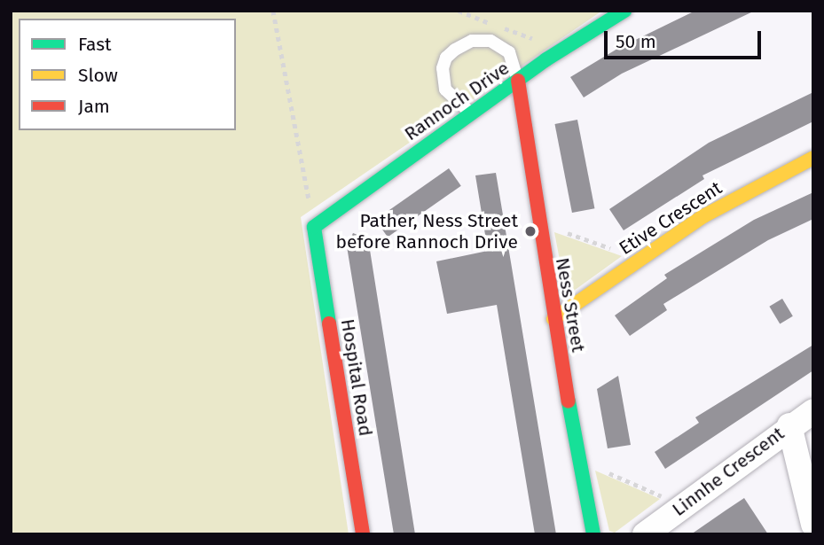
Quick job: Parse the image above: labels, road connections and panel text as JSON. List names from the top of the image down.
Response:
{
  "streets": {
    "street": [
      "Rannoch Drive",
      "Etive Crescent",
      "Ness Street",
      "Hospital Road",
      "Linnhe Crescent"
    ]
  },
  "crossings": [
    ["Rannoch Drive", "Ness Street"],
    ["Rannoch Drive", "Hospital Road"],
    ["Etive Crescent", "Ness Street"]
  ],
  "places": ["Pather, Ness Street before Rannoch Drive"],
  "legend": ["Fast", "Slow", "Jam"],
  "scale_bar": "50 m"
}
